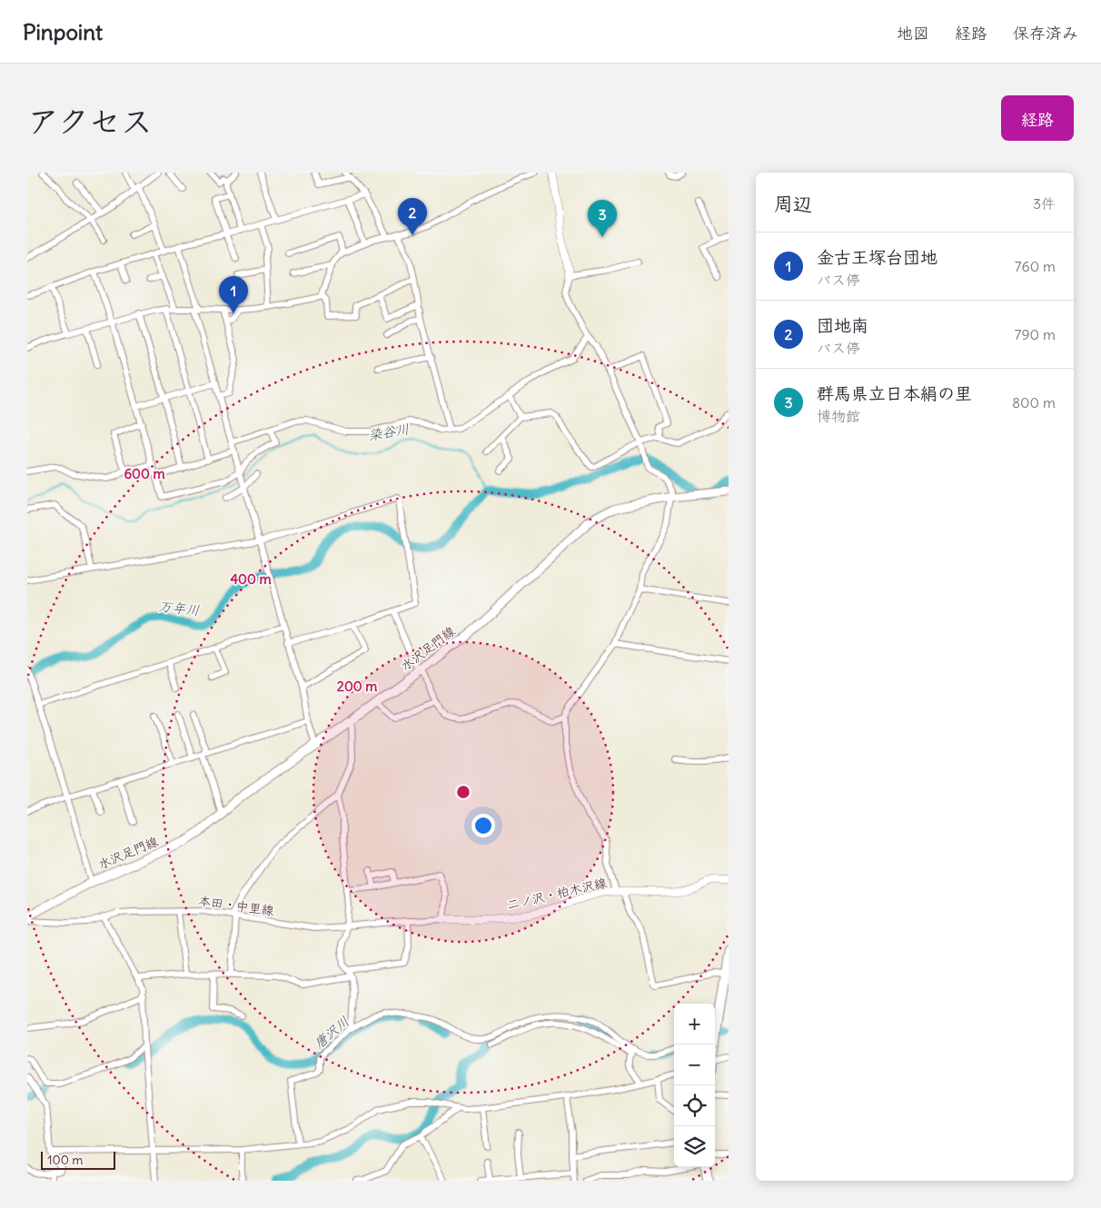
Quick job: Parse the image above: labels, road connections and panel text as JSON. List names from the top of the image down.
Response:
{
  "streets": {
    "main road": ["水沢足門線"],
    "street": ["二ノ沢・柏木沢線", "本田・中里線"]
  },
  "crossings": [
    ["二ノ沢・柏木沢線", "本田・中里線"]
  ],
  "water": ["染谷川", "万年川", "唐沢川"],
  "scale_bar": "100 m",
  "page": {
    "header": "Pinpoint",
    "nav": ["地図", "経路", "保存済み"],
    "title": "アクセス",
    "buttons": "経路",
    "heading": ["周辺", "3件"],
    "pins": ["2", "3", "1"],
    "list": [
      {
        "mark": "1",
        "name": "金古王塚台団地",
        "note": "バス停",
        "value": "760 m"
      },
      {
        "mark": "2",
        "name": "団地南",
        "note": "バス停",
        "value": "790 m"
      },
      {
        "mark": "3",
        "name": "群馬県立日本絹の里",
        "note": "博物館",
        "value": "800 m"
      }
    ],
    "map_buttons": ["+", "−"],
    "scale": "100 m"
  },
  "rings": ["600 m", "400 m", "200 m"]
}
